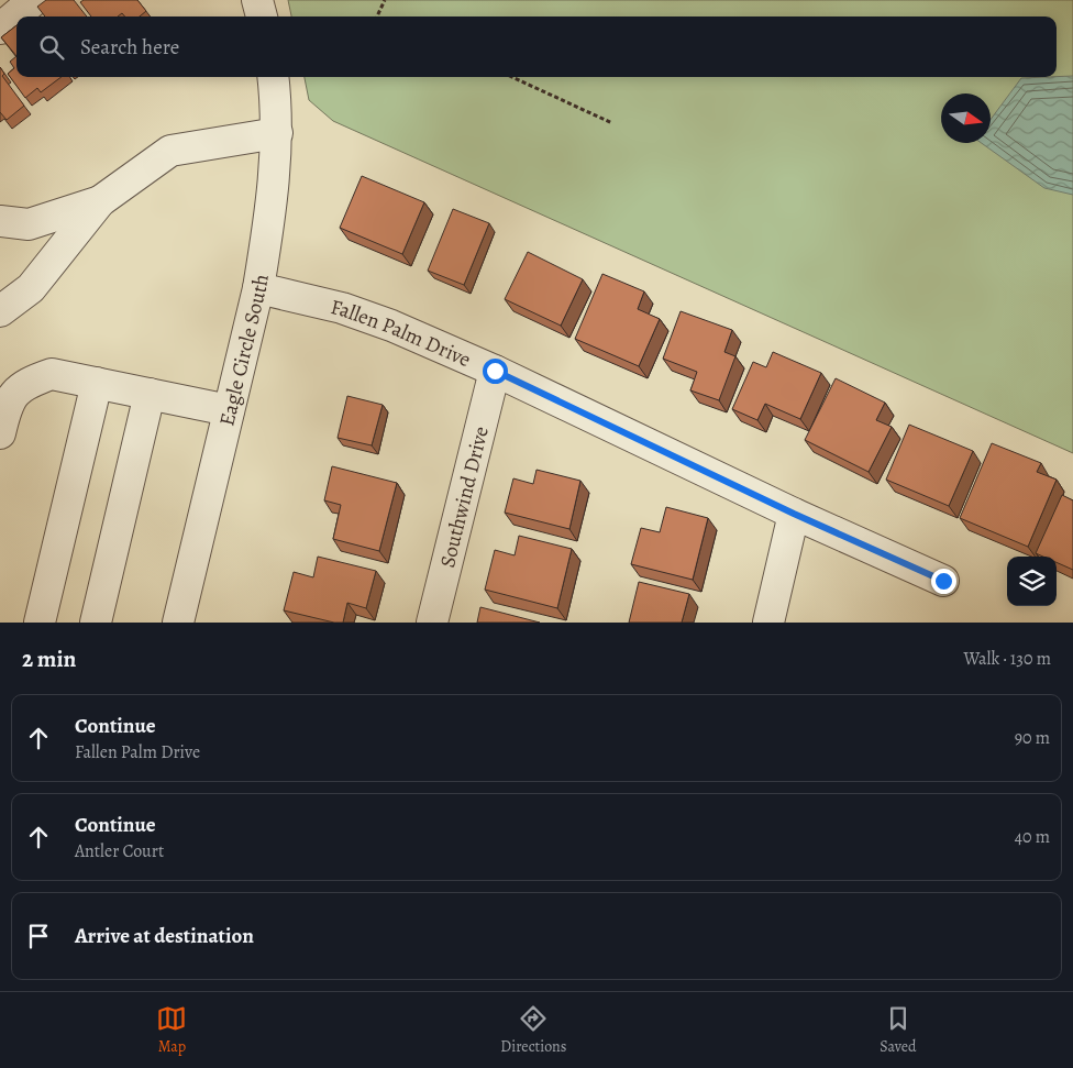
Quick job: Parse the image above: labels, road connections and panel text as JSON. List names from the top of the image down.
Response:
{
  "streets": {
    "street": ["Fallen Palm Drive", "Eagle Circle South", "Southwind Drive"]
  },
  "crossings": [
    ["Fallen Palm Drive", "Eagle Circle South"],
    ["Fallen Palm Drive", "Southwind Drive"]
  ],
  "north": "right",
  "page": {
    "search": "Search here",
    "heading": ["2 min", "Walk · 130 m"],
    "list": [
      ["Continue", "Fallen Palm Drive", "90 m"],
      ["Continue", "Antler Court", "40 m"],
      "Arrive at destination"
    ],
    "nav": ["Map", "Directions", "Saved"]
  }
}
